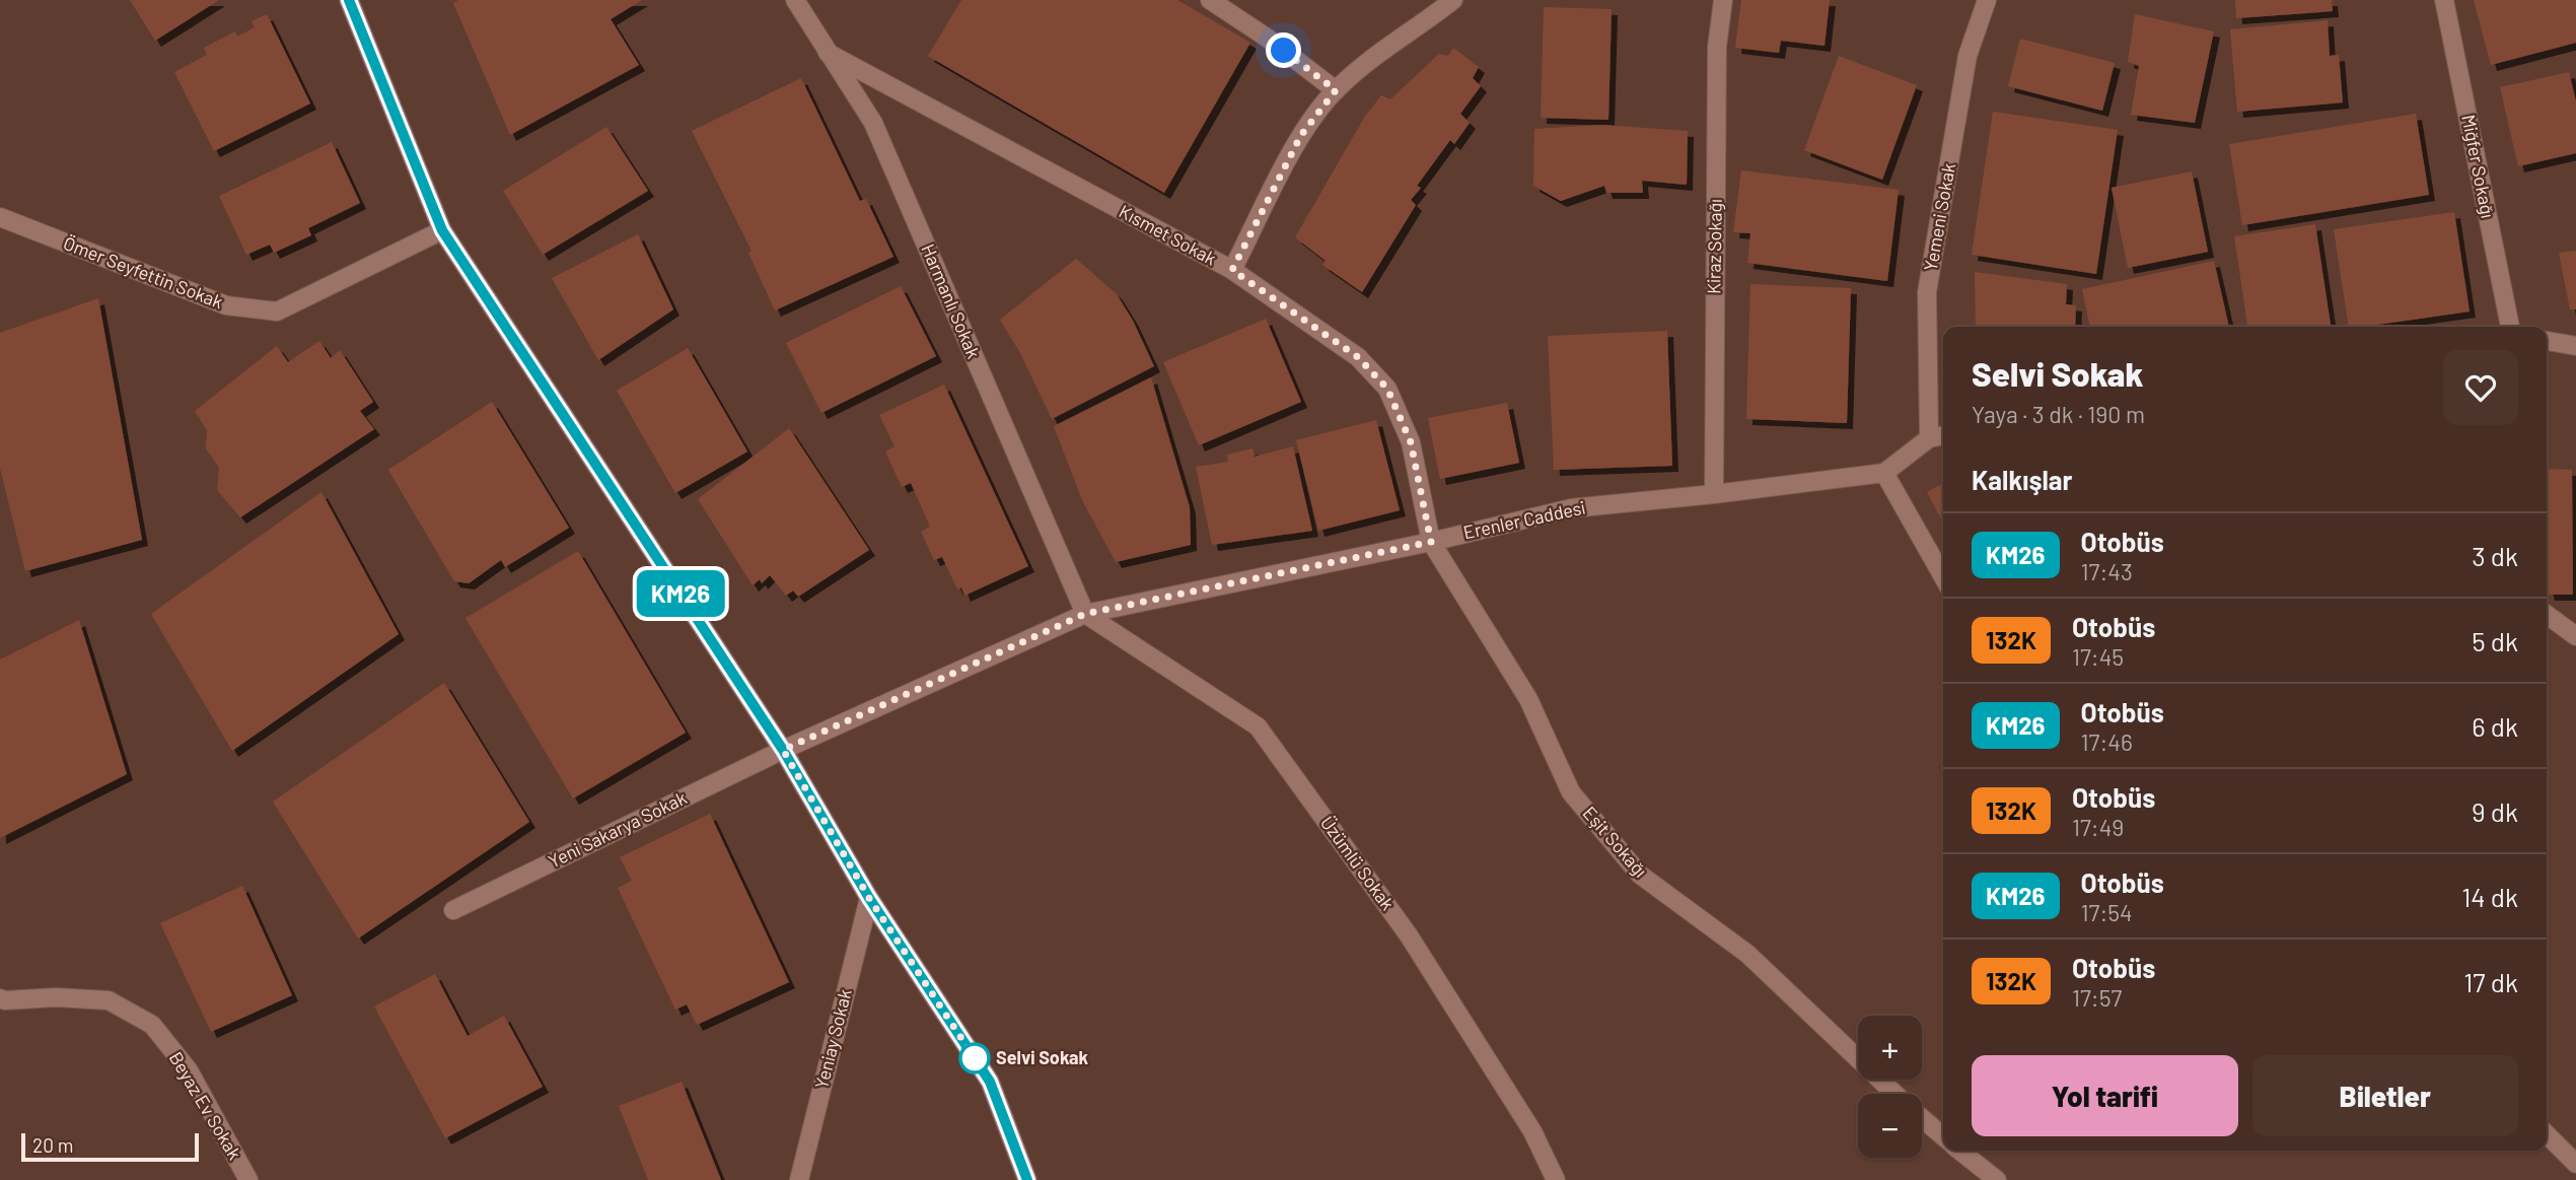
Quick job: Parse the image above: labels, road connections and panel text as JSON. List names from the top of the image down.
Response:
{
  "streets": {
    "street": [
      "Miğfer Sokağı",
      "Yemeni Sokak",
      "Kısmet Sokak",
      "Kiraz Sokağı",
      "Ömer Seyfettin Sokak",
      "Harmanlı Sokak",
      "Erenler Caddesi",
      "Yeni Sakarya Sokak",
      "Eşit Sokağı",
      "Üzümlü Sokak",
      "Yeniay Sokak",
      "Beyaz Ev Sokak"
    ]
  },
  "crossings": [
    ["Kısmet Sokak", "Harmanlı Sokak"],
    ["Kısmet Sokak", "Erenler Caddesi"],
    ["Kısmet Sokak", "Eşit Sokağı"],
    ["Kiraz Sokağı", "Erenler Caddesi"],
    ["Harmanlı Sokak", "Erenler Caddesi"],
    ["Harmanlı Sokak", "Üzümlü Sokak"],
    ["Erenler Caddesi", "Yeni Sakarya Sokak"],
    ["Erenler Caddesi", "Eşit Sokağı"],
    ["Erenler Caddesi", "Üzümlü Sokak"]
  ],
  "places": ["Selvi Sokak"],
  "lines": ["bus line KM26"],
  "scale_bar": "20 m",
  "page": {
    "on_map": "KM26",
    "heading": [
      ["Selvi Sokak", "Yaya · 3 dk · 190 m"],
      "Kalkışlar"
    ],
    "list": [
      {
        "mark": "KM26",
        "name": "Otobüs",
        "note": "17:43",
        "value": "3 dk"
      },
      {
        "mark": "132K",
        "name": "Otobüs",
        "note": "17:45",
        "value": "5 dk"
      },
      {
        "mark": "KM26",
        "name": "Otobüs",
        "note": "17:46",
        "value": "6 dk"
      },
      {
        "mark": "132K",
        "name": "Otobüs",
        "note": "17:49",
        "value": "9 dk"
      },
      {
        "mark": "KM26",
        "name": "Otobüs",
        "note": "17:54",
        "value": "14 dk"
      },
      {
        "mark": "132K",
        "name": "Otobüs",
        "note": "17:57",
        "value": "17 dk"
      }
    ],
    "map_buttons": ["+", "−"],
    "buttons": ["Yol tarifi", "Biletler"],
    "scale": "20 m"
  }
}
